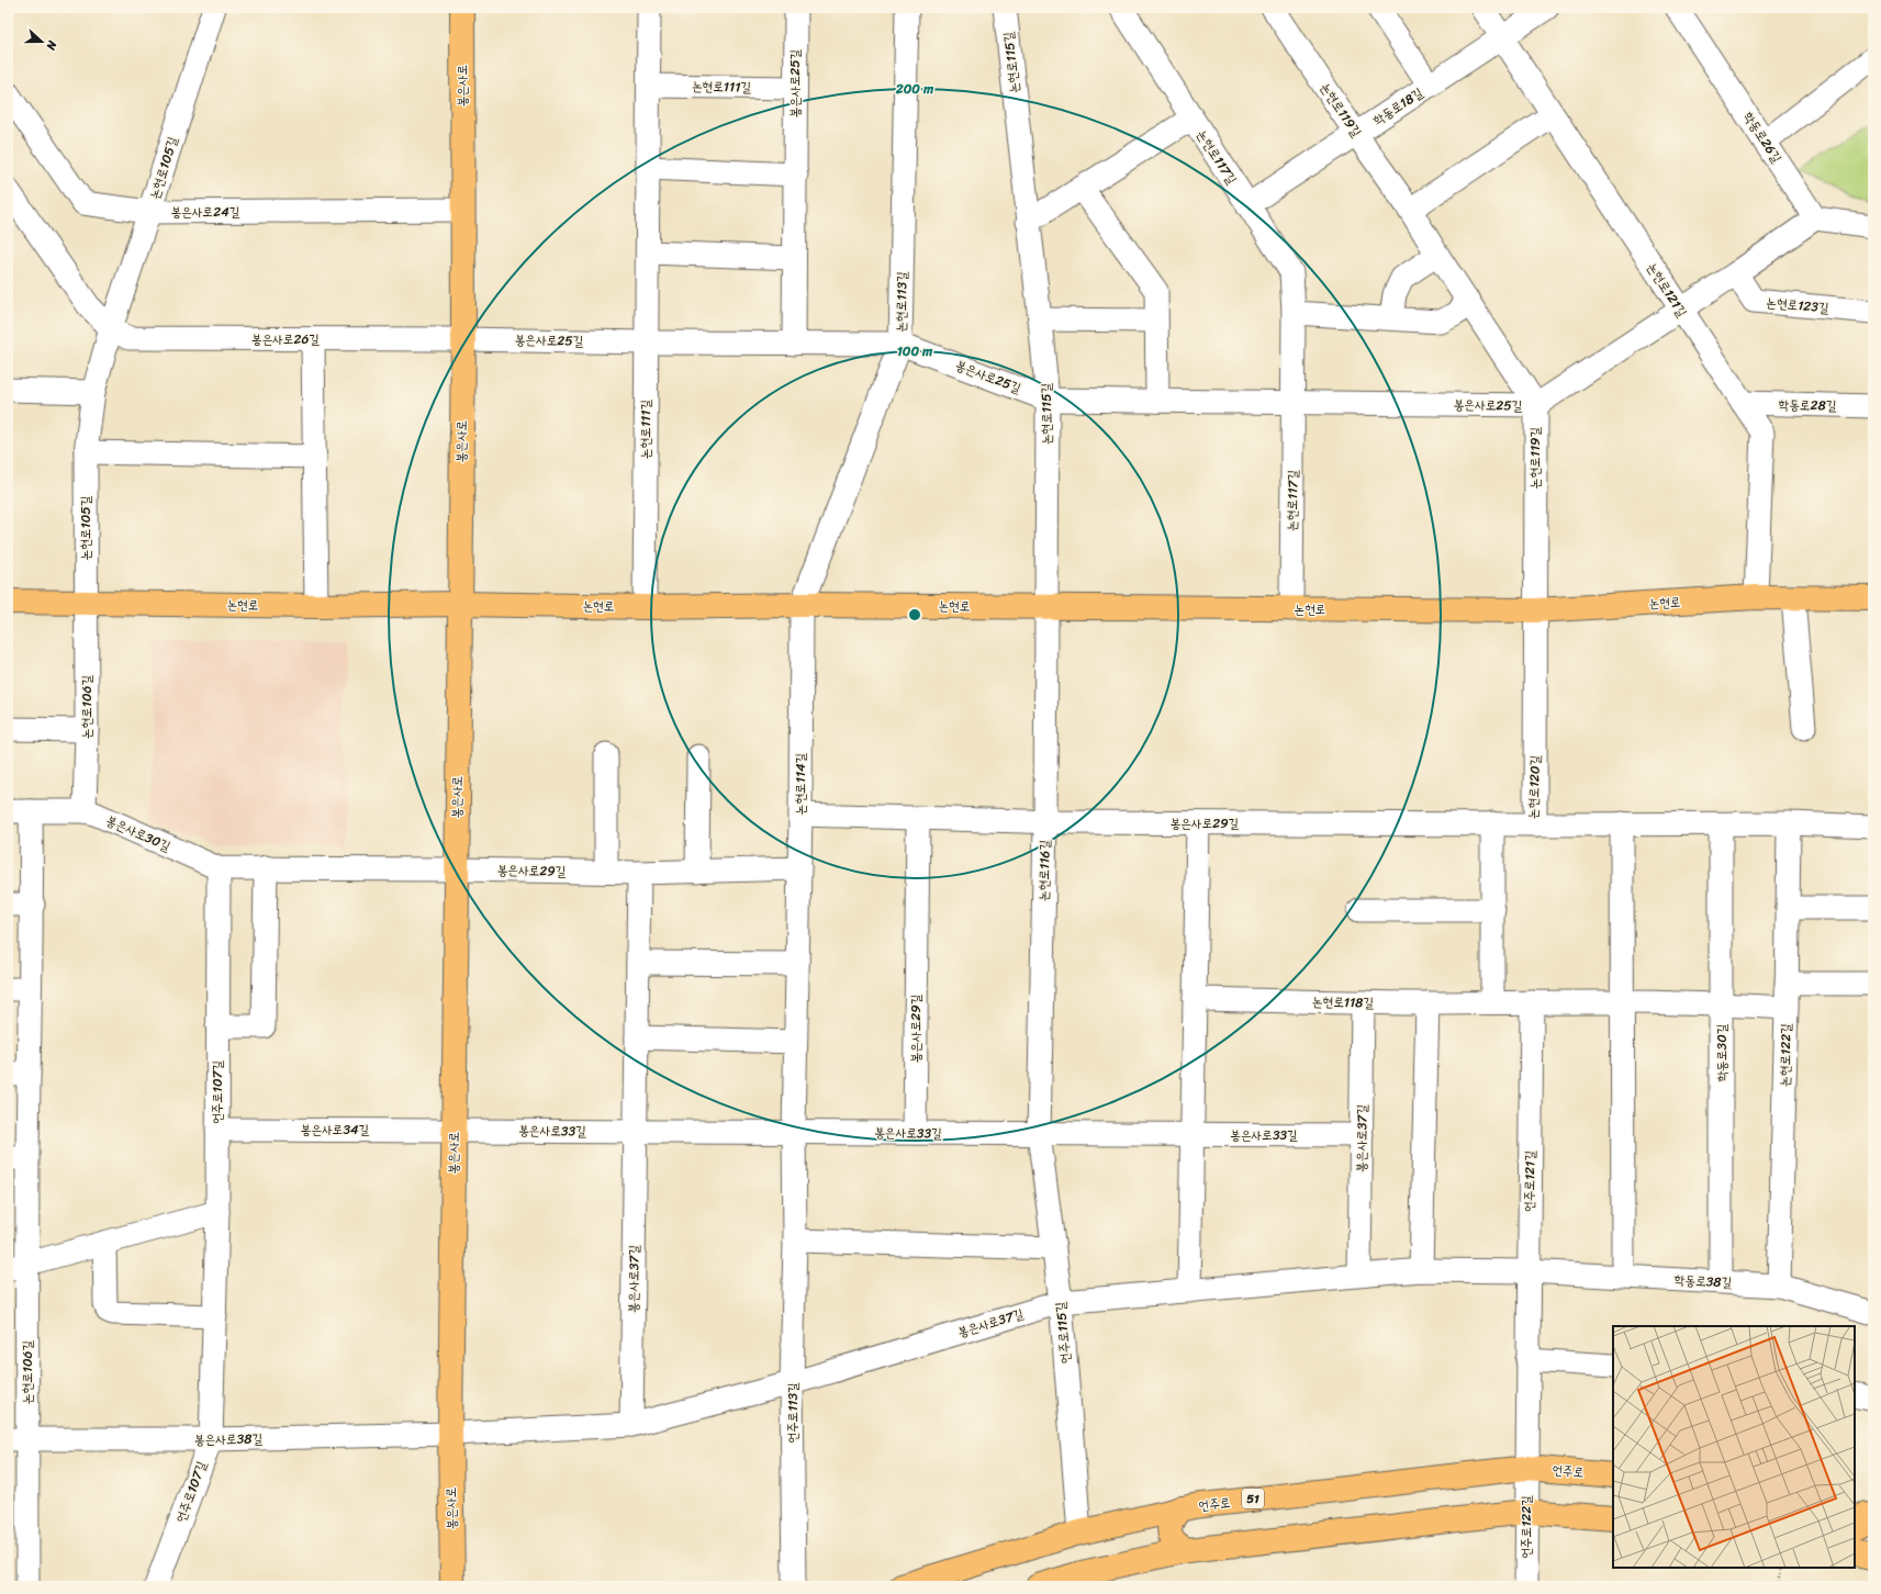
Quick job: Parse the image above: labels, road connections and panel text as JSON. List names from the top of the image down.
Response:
{
  "streets": {
    "main road": [
      "봉은사로",
      "논현로",
      "언주로",
      "51"
    ],
    "street": [
      "논현로115길",
      "봉은사로25길",
      "논현로111길",
      "학동로18길",
      "논현로119길",
      "학동로26길",
      "논현로117길",
      "논현로105길",
      "봉은사로24길",
      "논현로121길",
      "논현로113길",
      "논현로123길",
      "봉은사로26길",
      "학동로28길",
      "논현로106길",
      "논현로114길",
      "논현로120길",
      "봉은사로29길",
      "봉은사로30길",
      "논현로116길",
      "논현로118길",
      "학동로30길",
      "논현로122길",
      "언주로107길",
      "봉은사로34길",
      "봉은사로33길",
      "봉은사로37길",
      "언주로121길",
      "학동로38길",
      "언주로115길",
      "언주로113길",
      "봉은사로38길",
      "언주로122길"
    ]
  },
  "crossings": [
    ["논현로115길", "봉은사로25길"],
    ["논현로115길", "논현로"],
    ["논현로115길", "논현로116길"],
    ["봉은사로25길", "봉은사로"],
    ["봉은사로25길", "논현로111길"],
    ["봉은사로25길", "논현로119길"],
    ["봉은사로25길", "학동로26길"],
    ["봉은사로25길", "논현로117길"],
    ["봉은사로25길", "논현로121길"],
    ["봉은사로25길", "논현로113길"],
    ["봉은사로25길", "논현로123길"],
    ["봉은사로25길", "봉은사로26길"],
    ["봉은사로", "봉은사로24길"],
    ["봉은사로", "봉은사로26길"],
    ["봉은사로", "논현로"],
    ["봉은사로", "봉은사로29길"],
    ["봉은사로", "봉은사로30길"],
    ["봉은사로", "봉은사로34길"],
    ["봉은사로", "봉은사로33길"],
    ["봉은사로", "봉은사로37길"],
    ["봉은사로", "봉은사로38길"],
    ["논현로111길", "논현로"],
    ["학동로18길", "논현로119길"],
    ["학동로18길", "논현로117길"],
    ["학동로18길", "논현로121길"],
    ["논현로119길", "논현로"],
    ["논현로119길", "논현로120길"],
    ["논현로117길", "논현로"],
    ["논현로105길", "봉은사로24길"],
    ["논현로105길", "봉은사로26길"],
    ["논현로105길", "논현로"],
    ["논현로105길", "논현로106길"],
    ["논현로121길", "학동로28길"],
    ["논현로121길", "논현로"],
    ["논현로113길", "논현로"],
    ["논현로113길", "논현로114길"],
    ["논현로", "논현로106길"],
    ["논현로", "논현로114길"],
    ["논현로", "논현로120길"],
    ["논현로", "논현로116길"],
    ["논현로106길", "봉은사로30길"],
    ["논현로106길", "봉은사로38길"],
    ["논현로114길", "봉은사로29길"],
    ["논현로114길", "봉은사로33길"],
    ["논현로114길", "언주로113길"],
    ["논현로120길", "봉은사로29길"],
    ["봉은사로29길", "봉은사로30길"],
    ["봉은사로29길", "논현로116길"],
    ["봉은사로29길", "봉은사로33길"],
    ["봉은사로30길", "언주로107길"],
    ["논현로116길", "봉은사로33길"],
    ["논현로116길", "언주로115길"],
    ["논현로118길", "학동로30길"],
    ["논현로118길", "논현로122길"],
    ["논현로118길", "봉은사로37길"],
    ["논현로118길", "언주로121길"],
    ["학동로30길", "학동로38길"],
    ["논현로122길", "학동로38길"],
    ["언주로107길", "봉은사로34길"],
    ["언주로107길", "봉은사로38길"],
    ["봉은사로34길", "봉은사로33길"],
    ["봉은사로33길", "봉은사로37길"],
    ["봉은사로33길", "언주로115길"],
    ["봉은사로33길", "언주로113길"],
    ["봉은사로37길", "언주로121길"],
    ["봉은사로37길", "학동로38길"],
    ["봉은사로37길", "언주로115길"],
    ["봉은사로37길", "언주로113길"],
    ["봉은사로37길", "봉은사로38길"],
    ["언주로121길", "학동로38길"],
    ["언주로121길", "언주로"],
    ["언주로121길", "언주로122길"],
    ["언주로115길", "언주로"],
    ["언주로", "언주로122길"]
  ],
  "north": "right",
  "rings": ["200 m", "100 m"]
}
